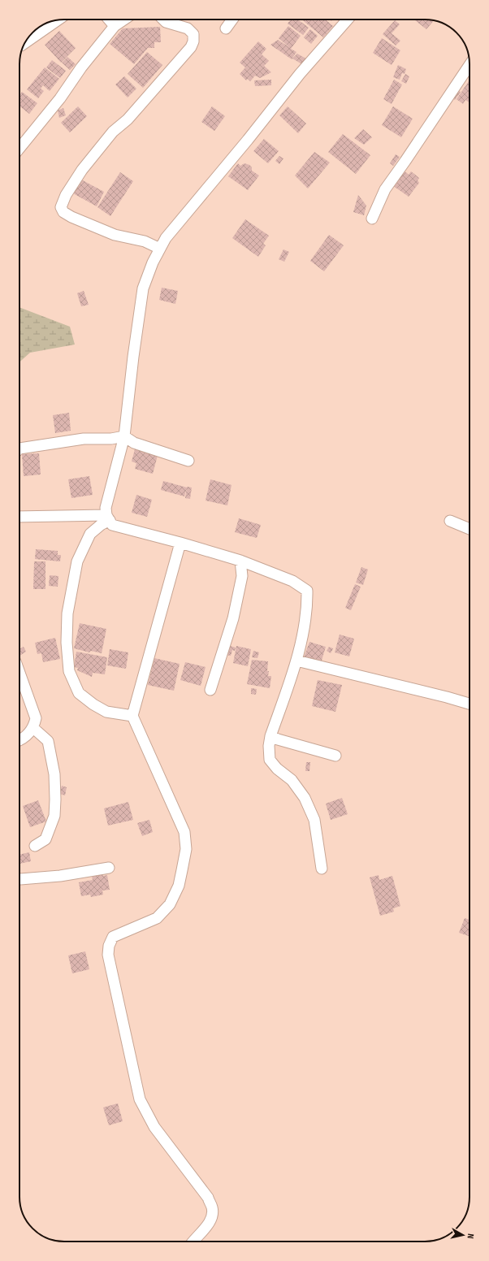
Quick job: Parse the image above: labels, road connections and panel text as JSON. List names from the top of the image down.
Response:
{
  "north": "right"
}
